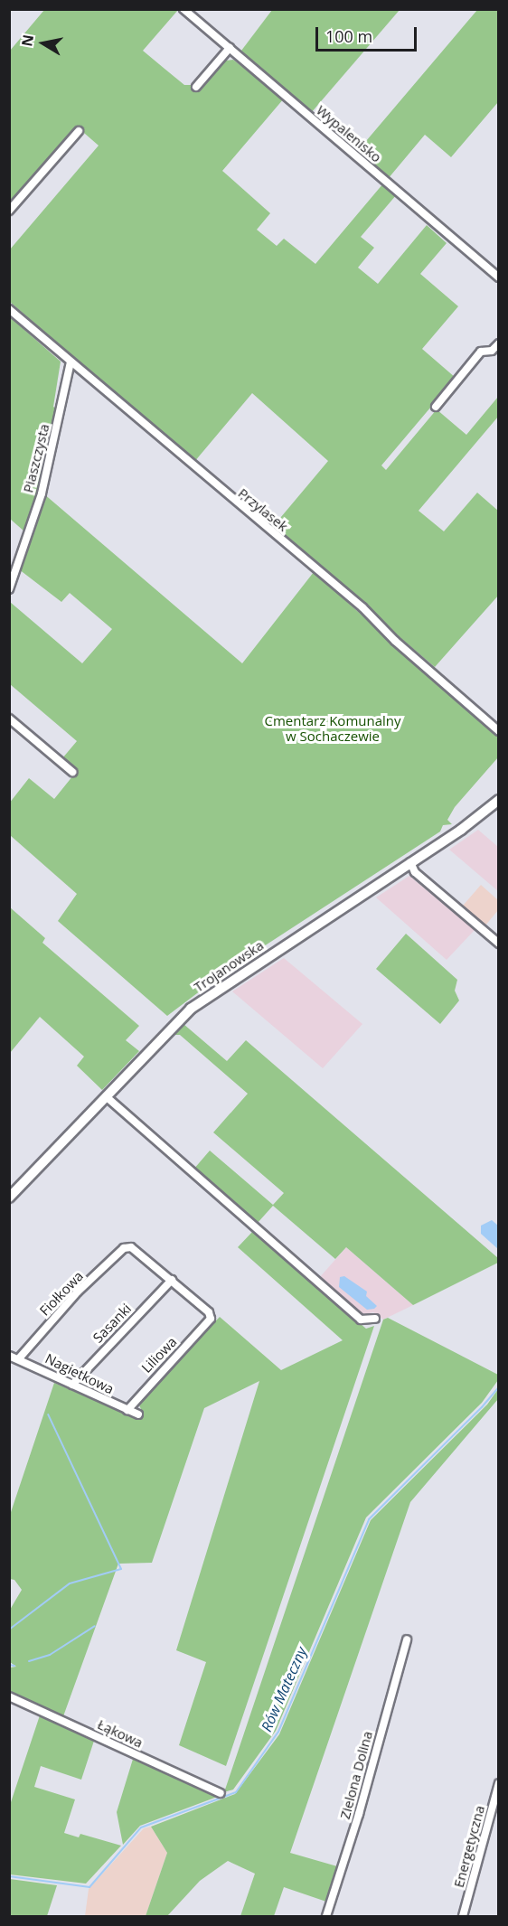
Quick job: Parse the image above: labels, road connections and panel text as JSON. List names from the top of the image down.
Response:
{
  "streets": {
    "street": [
      "Wypalenisko",
      "Piaszczysta",
      "Przylasek",
      "Trojanowska",
      "Fiołkowa",
      "Sasanki",
      "Liliowa",
      "Nagietkowa",
      "Łąkowa",
      "Zielona Dolina",
      "Energetyczna"
    ]
  },
  "crossings": [
    ["Piaszczysta", "Przylasek"],
    ["Fiołkowa", "Sasanki"],
    ["Fiołkowa", "Liliowa"],
    ["Fiołkowa", "Nagietkowa"],
    ["Sasanki", "Liliowa"],
    ["Sasanki", "Nagietkowa"],
    ["Liliowa", "Nagietkowa"]
  ],
  "water": ["Rów Mateczny"],
  "parks": ["Cmentarz Komunalny w Sochaczewie"],
  "scale_bar": "100 m",
  "north": "left"
}
